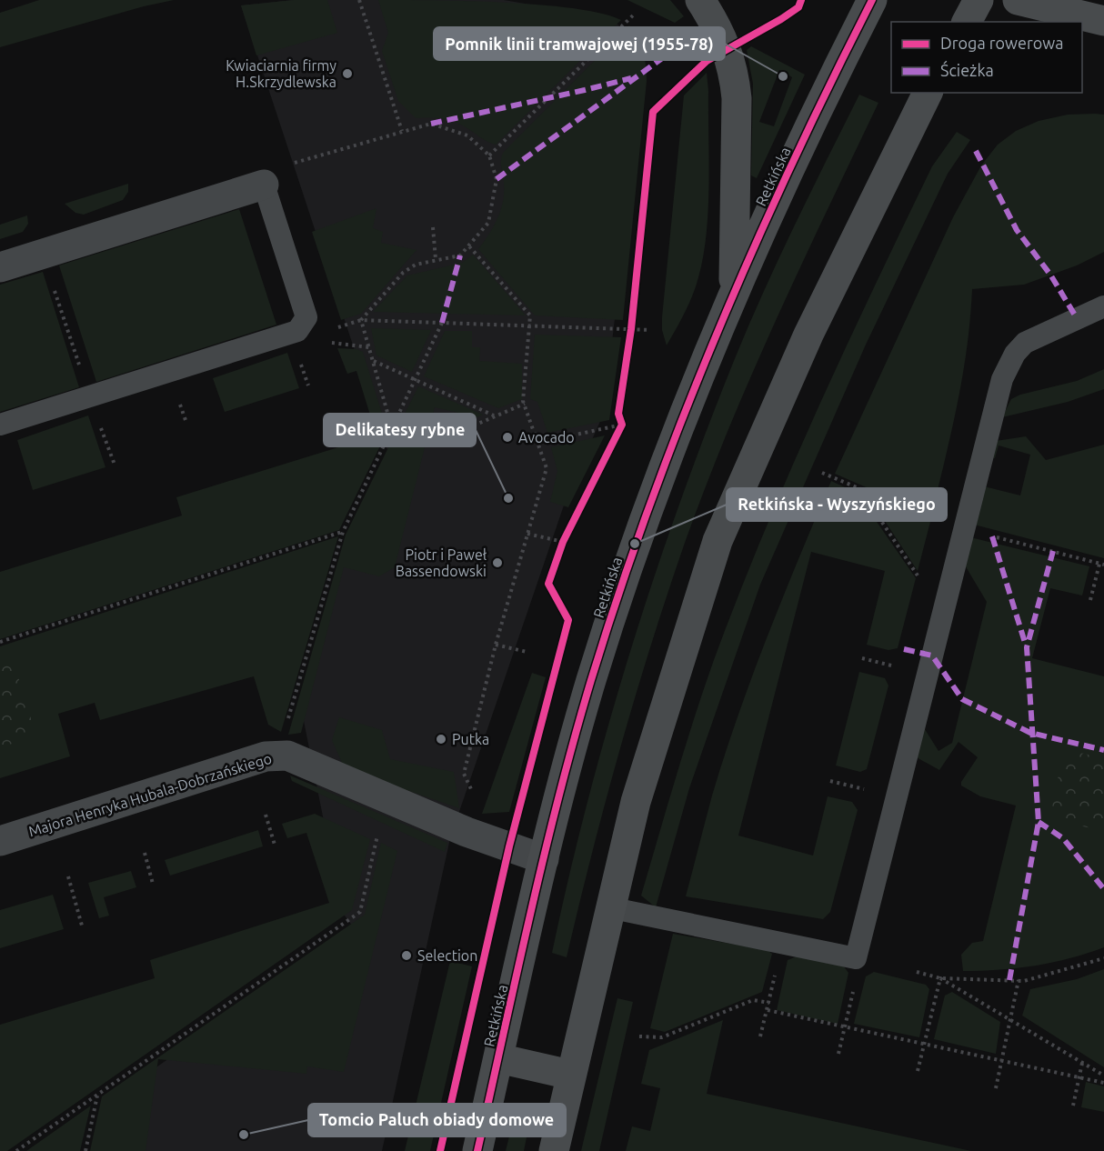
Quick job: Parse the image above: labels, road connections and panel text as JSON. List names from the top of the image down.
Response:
{
  "streets": {
    "street": ["Retkińska", "Majora Henryka Hubala-Dobrzańskiego"]
  },
  "crossings": [
    ["Retkińska", "Majora Henryka Hubala-Dobrzańskiego"]
  ],
  "places": [
    "Kwiaciarnia firmy H.Skrzydlewska",
    "Pomnik linii tramwajowej (1955-78)",
    "Avocado",
    "Delikatesy rybne",
    "Retkińska - Wyszyńskiego",
    "Piotr i Paweł Bassendowski",
    "Putka",
    "Selection",
    "Tomcio Paluch obiady domowe"
  ],
  "legend": ["Droga rowerowa", "Ścieżka"]
}
